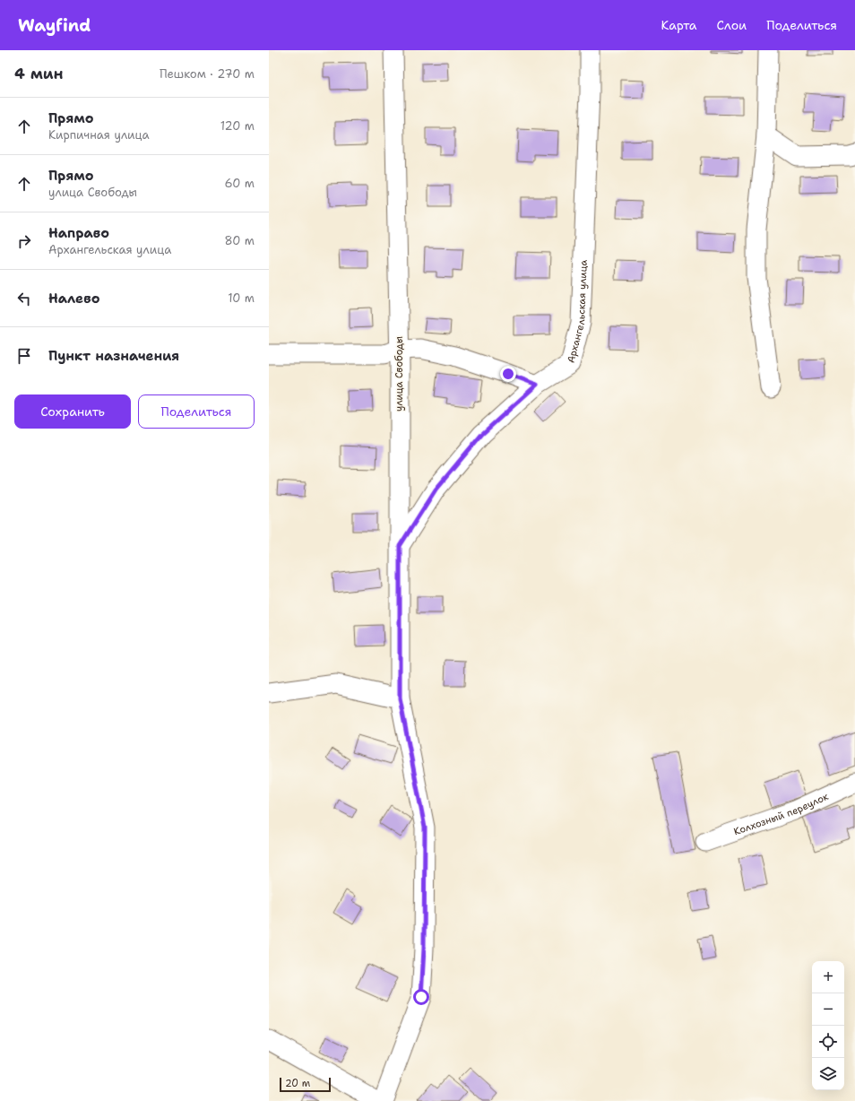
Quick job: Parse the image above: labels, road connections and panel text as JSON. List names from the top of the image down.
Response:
{
  "streets": {
    "street": ["Архангельская улица", "улица Свободы", "Колхозный переулок"]
  },
  "crossings": [
    ["Архангельская улица", "улица Свободы"]
  ],
  "scale_bar": "20 m",
  "page": {
    "header": "Wayfind",
    "nav": ["Карта", "Слои", "Поделиться"],
    "heading": ["4 мин", "Пешком · 270 m"],
    "list": [
      ["Прямо", "Кирпичная улица", "120 m"],
      ["Прямо", "улица Свободы", "60 m"],
      ["Направо", "Архангельская улица", "80 m"],
      ["Налево", "10 m"],
      "Пункт назначения"
    ],
    "buttons": ["Сохранить", "Поделиться"],
    "map_buttons": ["+", "−"],
    "scale": "20 m"
  }
}
